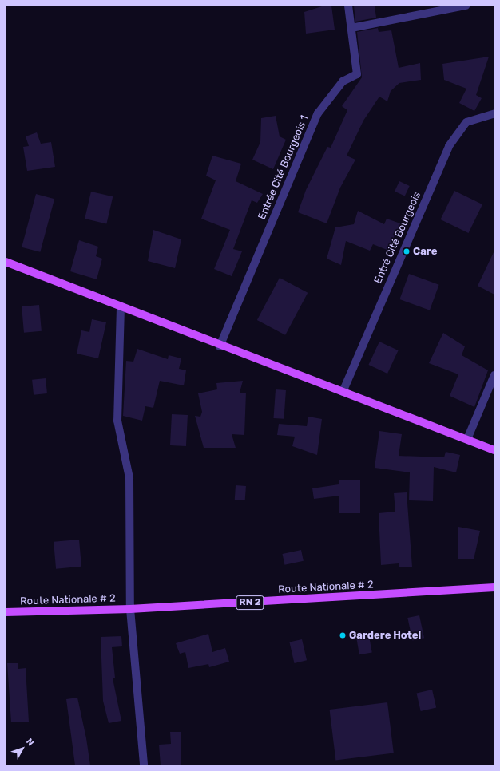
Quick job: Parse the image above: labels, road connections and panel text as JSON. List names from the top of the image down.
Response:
{
  "streets": {
    "main road": ["Route Nationale # 2", "RN 2"],
    "street": ["Entrée Cité Bourgeois 1", "Entré Cité Bourgeois"]
  },
  "places": ["Care", "Gardere Hotel"],
  "north": "top right"
}
